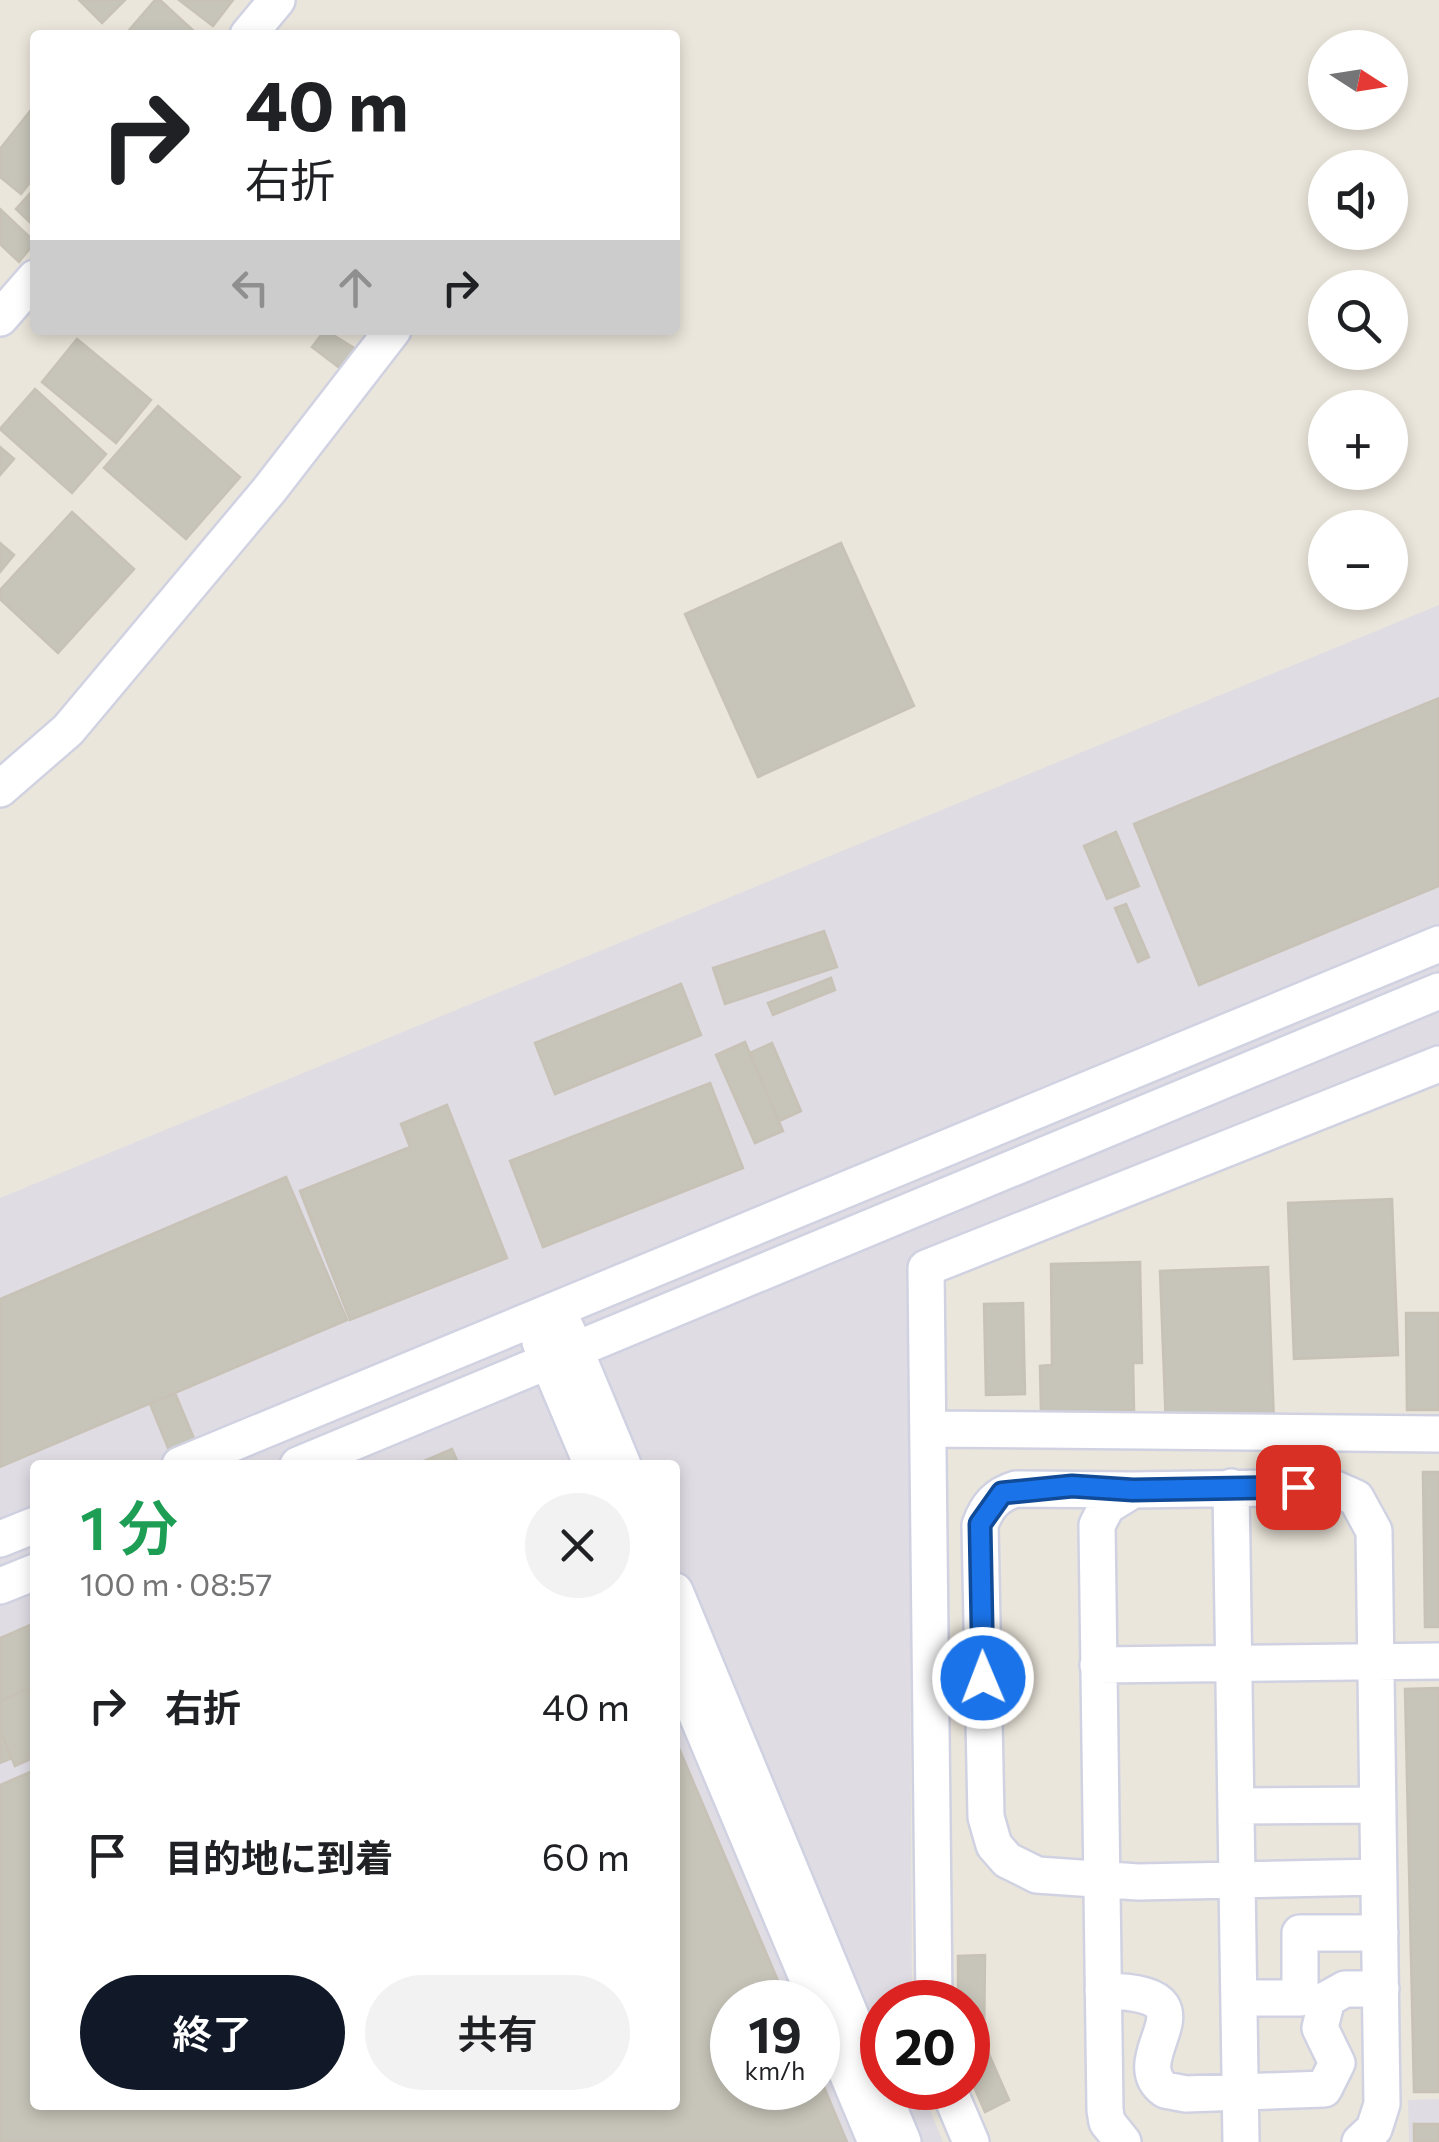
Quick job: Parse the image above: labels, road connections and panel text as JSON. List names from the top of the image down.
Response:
{
  "north": "right",
  "page": {
    "map_buttons": ["+", "−"],
    "turn": ["40 m", "右折"],
    "heading": ["1 分", "100 m · 08:57"],
    "list": [
      {
        "name": "右折",
        "value": "40 m"
      },
      {
        "name": "目的地に到着",
        "value": "60 m"
      }
    ],
    "buttons": ["終了", "共有"],
    "speed": "19 km/h",
    "limit": "20"
  }
}
